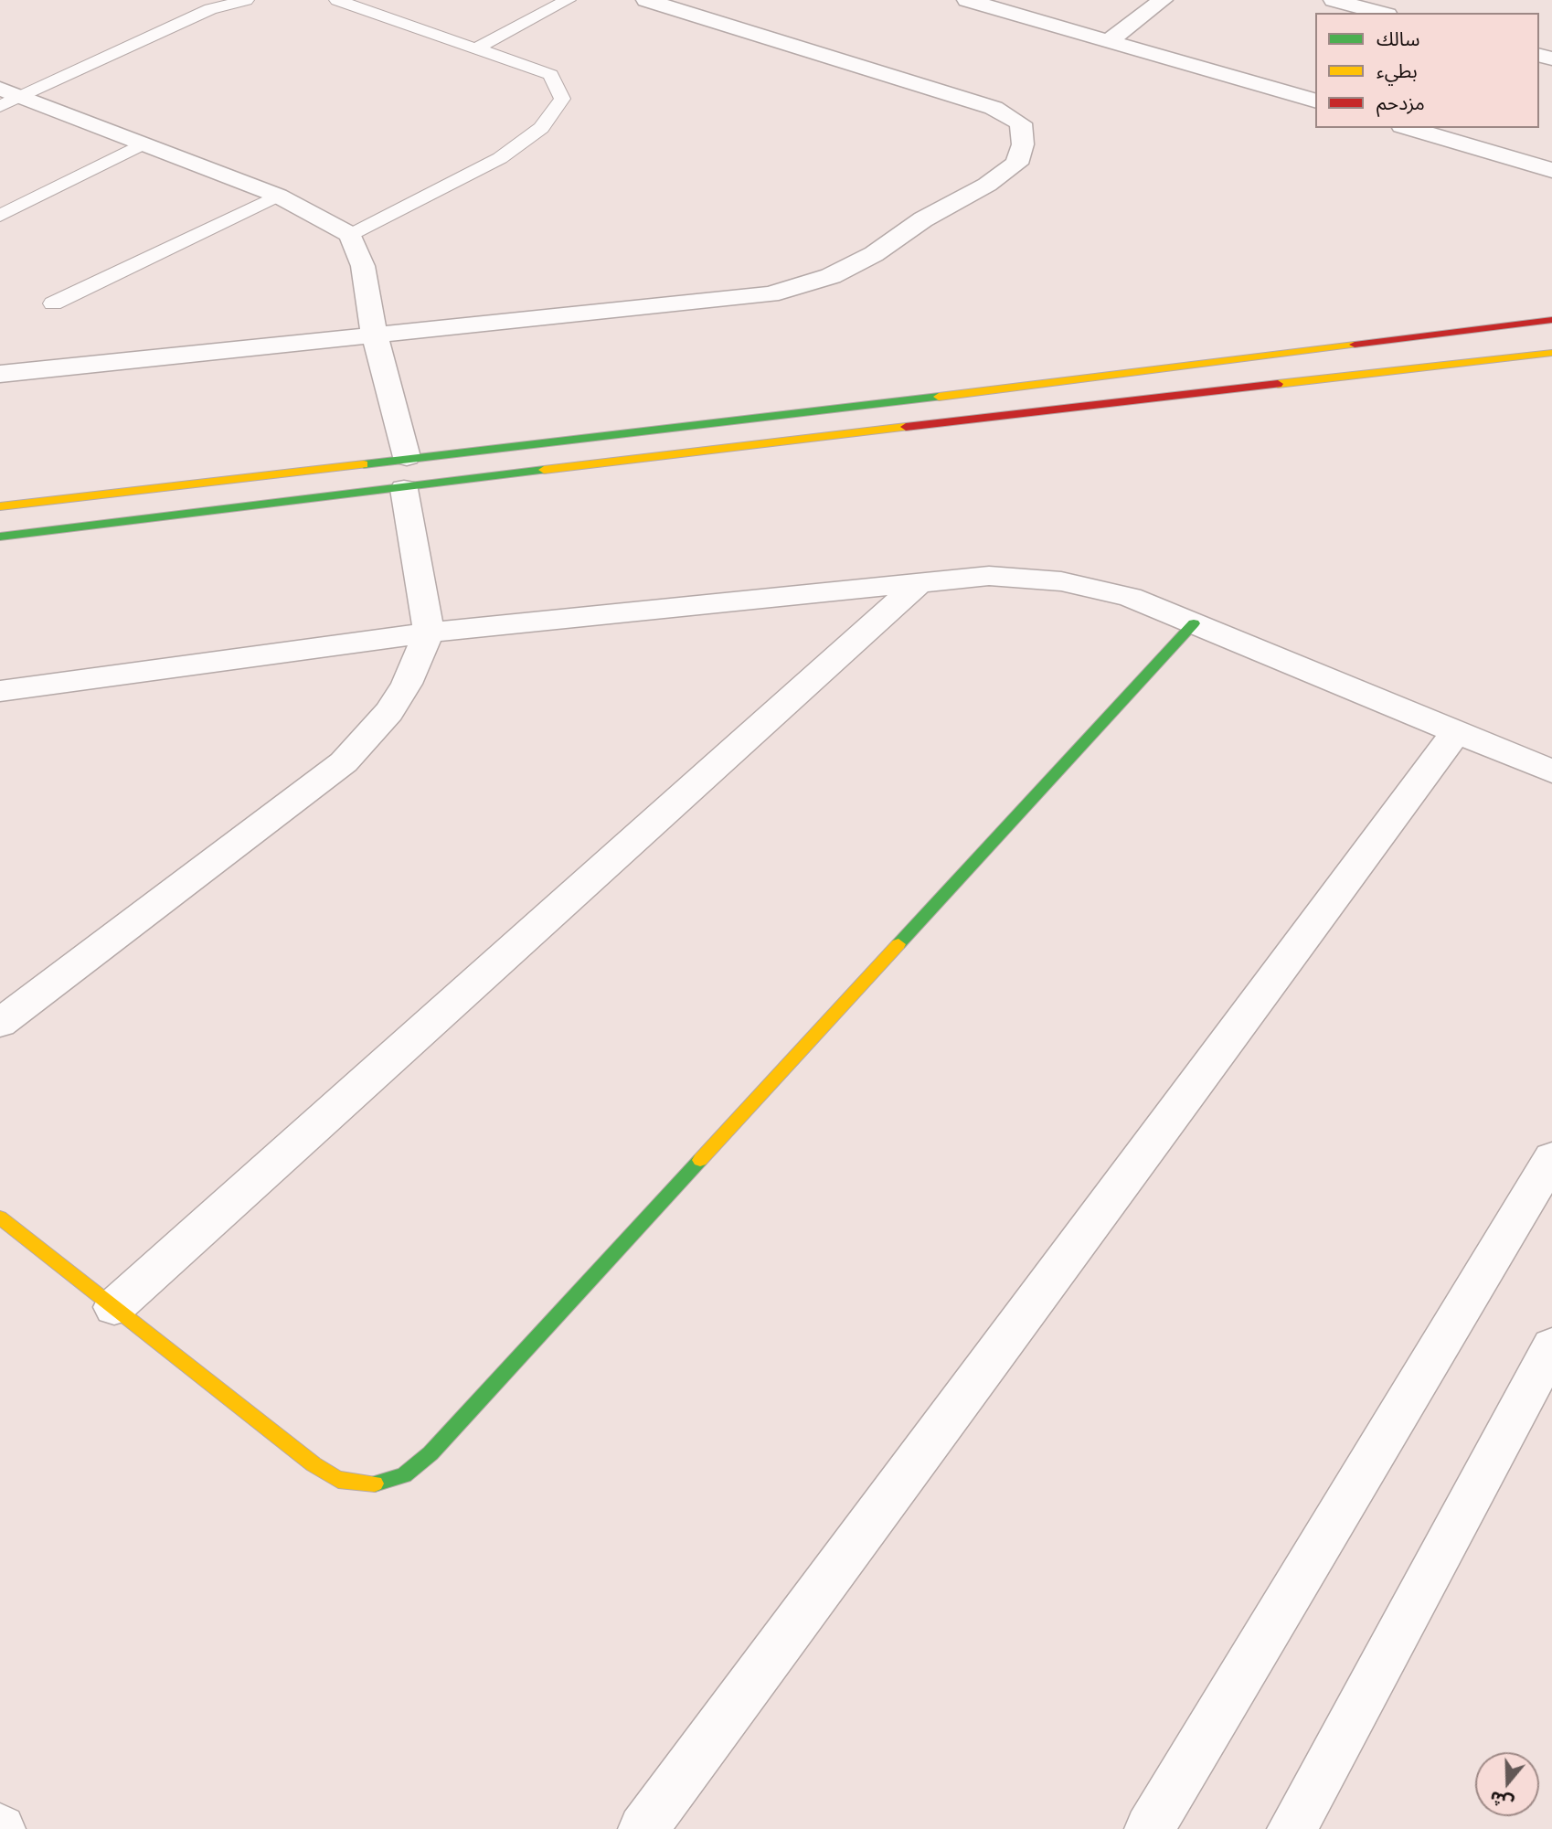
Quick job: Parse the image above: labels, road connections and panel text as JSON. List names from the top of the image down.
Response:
{
  "legend": ["سالك", "بطيء", "مزدحم"],
  "north": "bottom"
}
